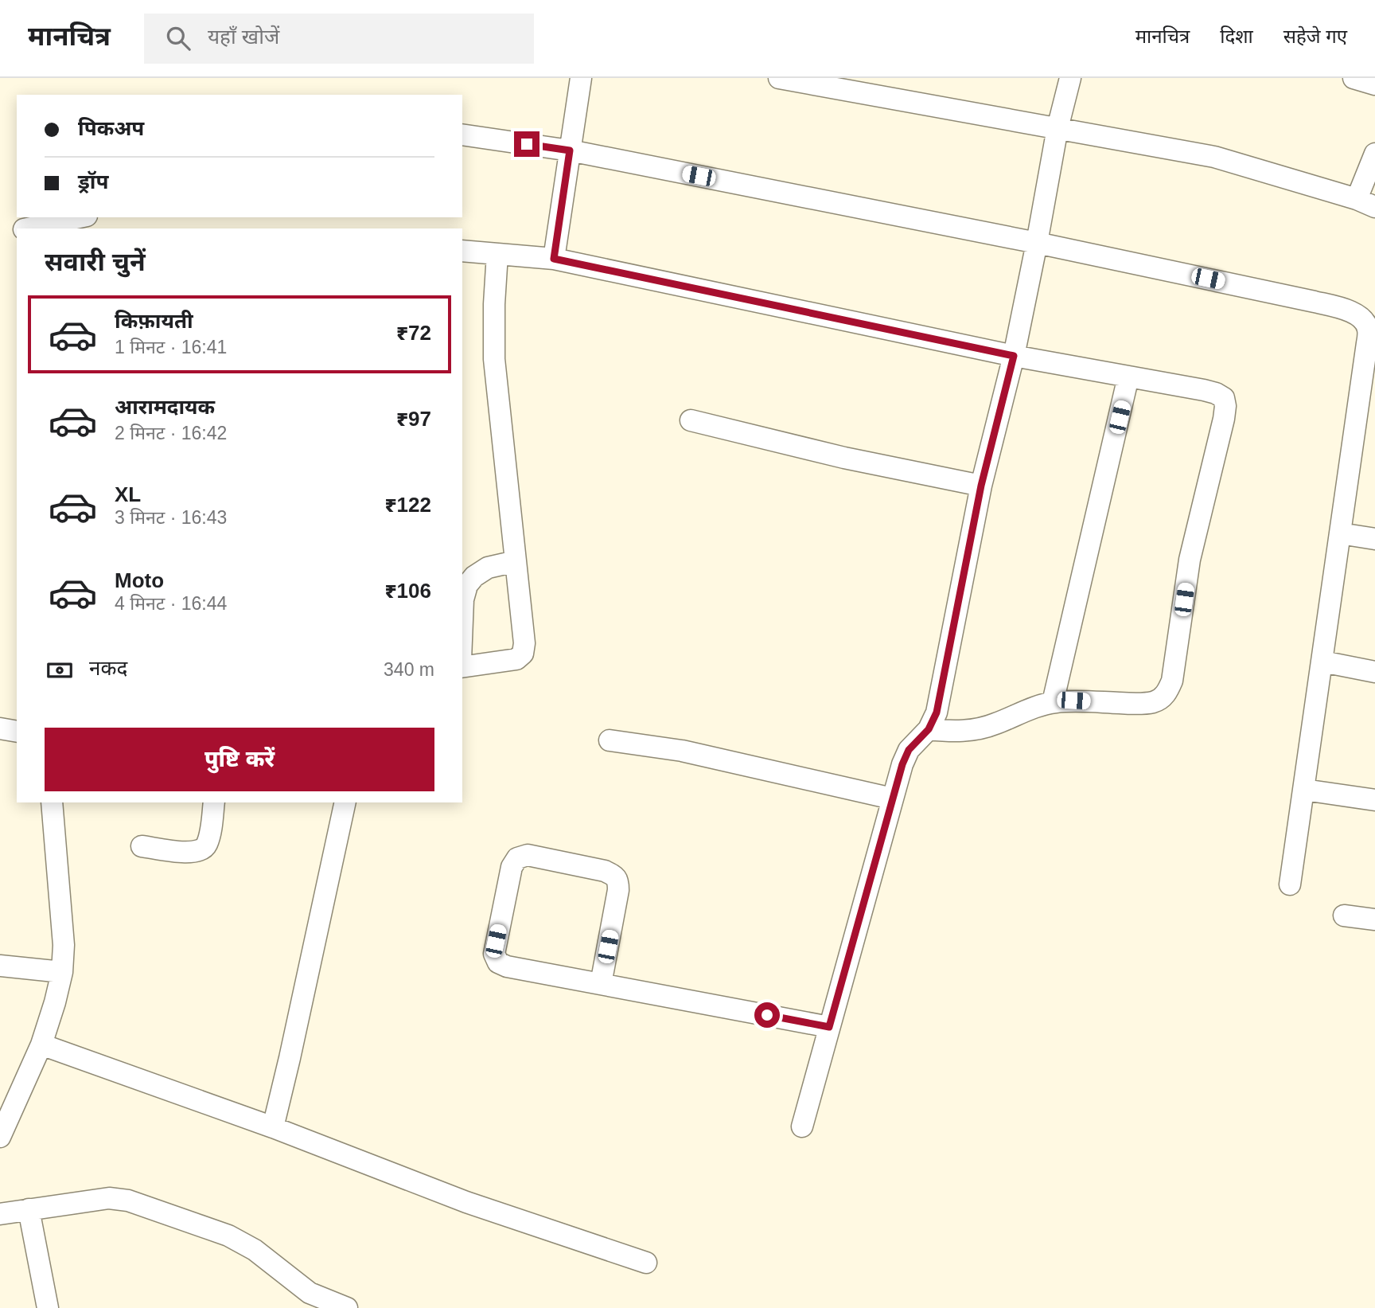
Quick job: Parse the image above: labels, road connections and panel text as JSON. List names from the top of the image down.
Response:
{
  "page": {
    "header": "मानचित्र",
    "search": "यहाँ खोजें",
    "nav": ["मानचित्र", "दिशा", "सहेजे गए"],
    "banner": ["पिकअप", "ड्रॉप"],
    "heading": "सवारी चुनें",
    "list": [
      {
        "name": "किफ़ायती",
        "note": "1 मिनट · 16:41",
        "value": "₹72"
      },
      {
        "name": "आरामदायक",
        "note": "2 मिनट · 16:42",
        "value": "₹97"
      },
      {
        "name": "XL",
        "note": "3 मिनट · 16:43",
        "value": "₹122"
      },
      {
        "name": "Moto",
        "note": "4 मिनट · 16:44",
        "value": "₹106"
      }
    ],
    "pay": ["नकद", "340 m"],
    "buttons": "पुष्टि करें"
  }
}
